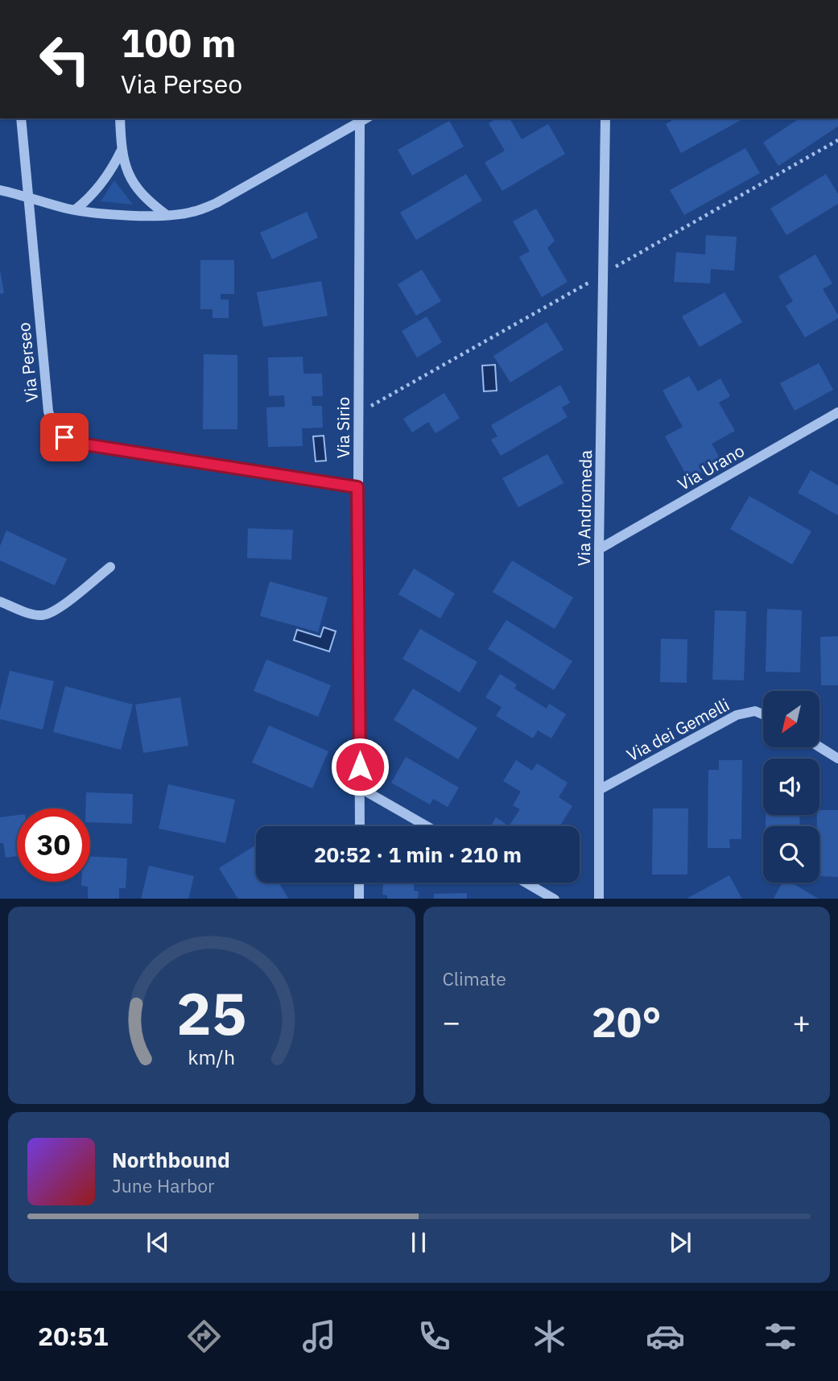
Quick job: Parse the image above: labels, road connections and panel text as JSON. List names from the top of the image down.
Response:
{
  "streets": {
    "street": [
      "Via Perseo",
      "Via Sirio",
      "Via Urano",
      "Via Andromeda",
      "Via dei Gemelli"
    ]
  },
  "crossings": [
    ["Via Perseo", "Via Sirio"],
    ["Via Urano", "Via Andromeda"],
    ["Via Andromeda", "Via dei Gemelli"]
  ],
  "north": "bottom left",
  "page": {
    "turn": ["100 m", "Via Perseo"],
    "limit": "30",
    "trip": "20:52 · 1 min · 210 m",
    "tile": "Climate",
    "heat": ["−", "20°", "+"],
    "song": ["Northbound", "June Harbor"],
    "tabs": "20:51",
    "gauge": ["25", "km/h"]
  }
}
